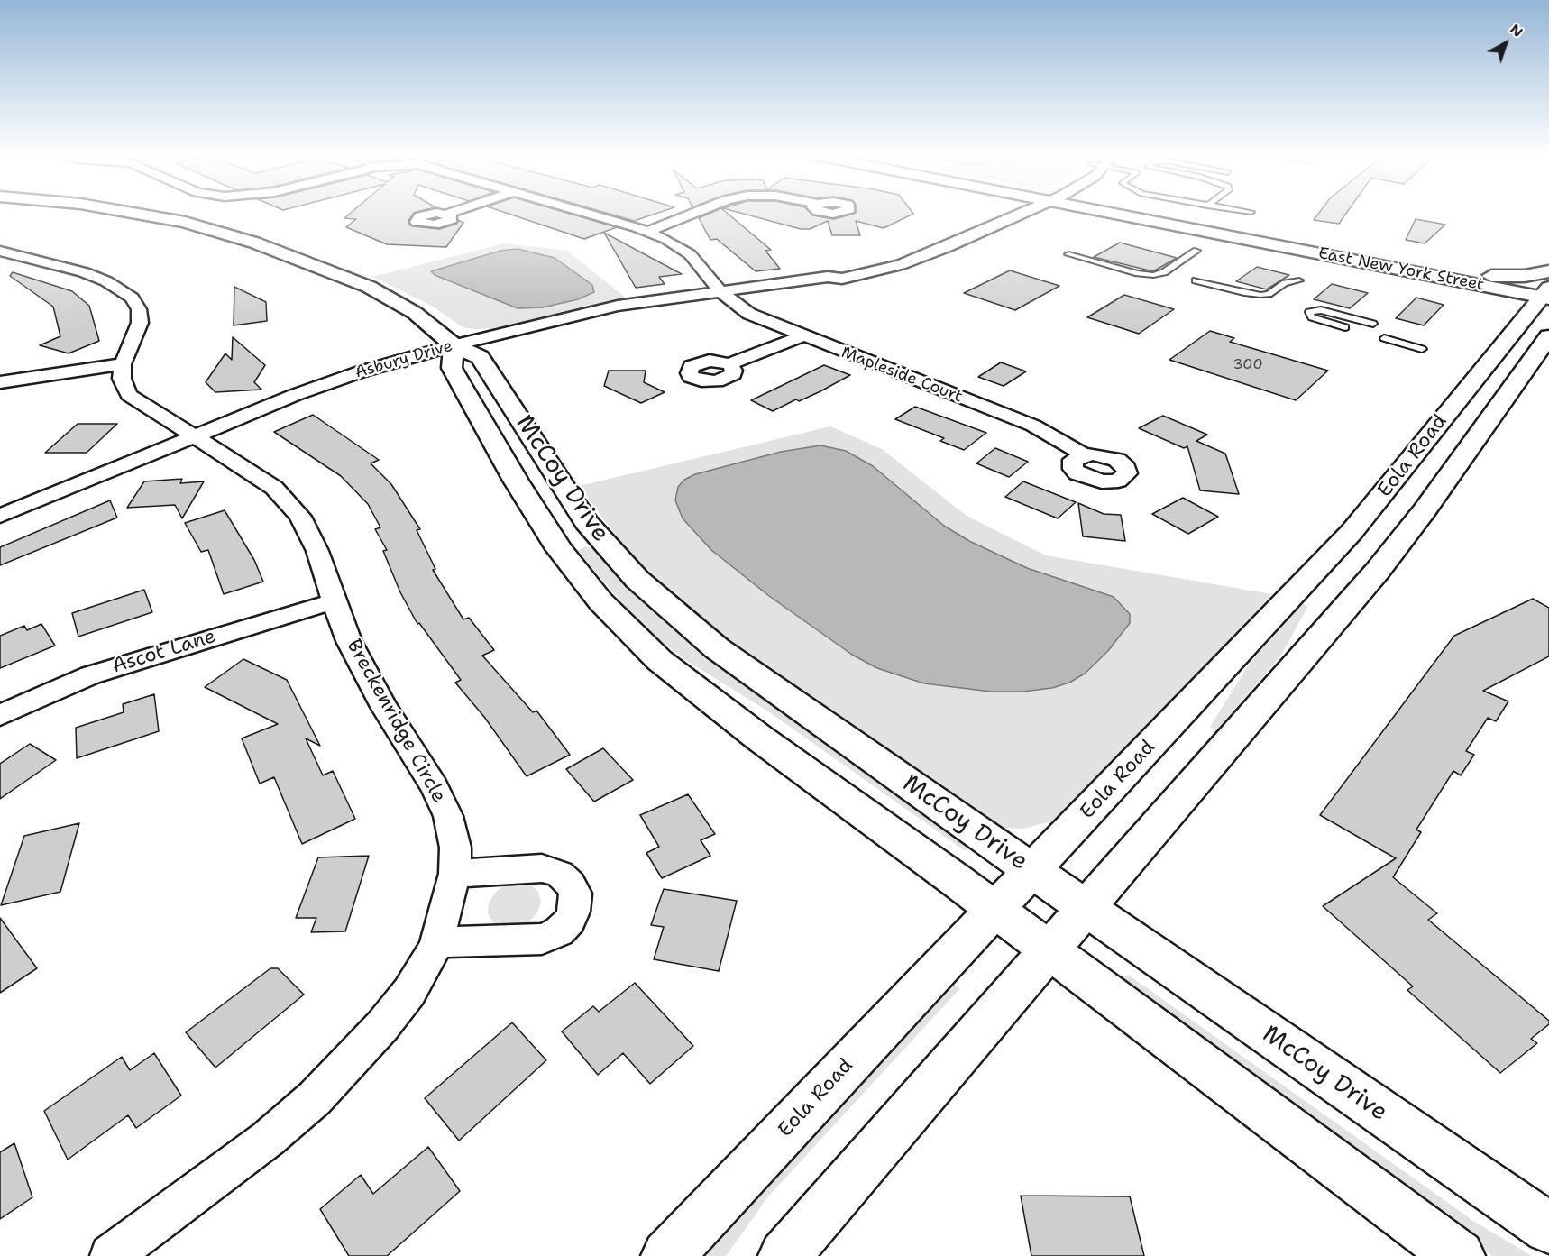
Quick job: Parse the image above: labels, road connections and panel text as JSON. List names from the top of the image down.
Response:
{
  "streets": {
    "main road": ["East New York Street", "Eola Road", "McCoy Drive"],
    "street": [
      "Asbury Drive",
      "Mapleside Court",
      "Ascot Lane",
      "Breckenridge Circle"
    ]
  },
  "crossings": [
    ["East New York Street", "Eola Road"],
    ["Asbury Drive", "Mapleside Court"],
    ["Asbury Drive", "McCoy Drive"],
    ["Asbury Drive", "Breckenridge Circle"],
    ["Eola Road", "McCoy Drive"],
    ["Ascot Lane", "Breckenridge Circle"]
  ],
  "house_numbers": ["300"],
  "north": "top right"
}
